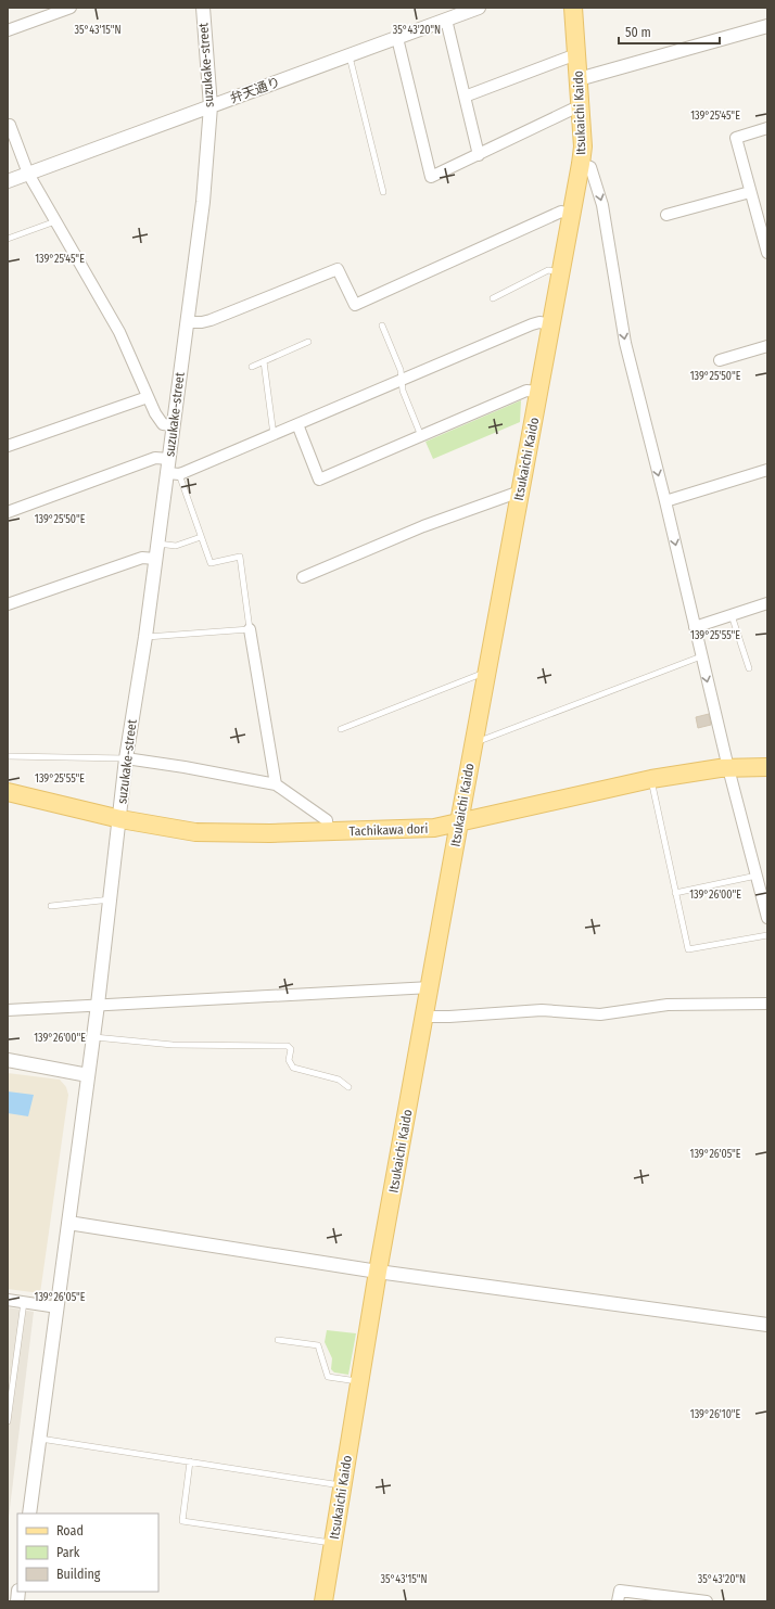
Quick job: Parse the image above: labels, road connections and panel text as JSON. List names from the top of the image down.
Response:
{
  "streets": {
    "main road": ["Itsukaichi Kaido", "Tachikawa dori"],
    "street": ["suzukake-street", "弁天通り"]
  },
  "crossings": [
    ["suzukake-street", "弁天通り"],
    ["suzukake-street", "Tachikawa dori"],
    ["Itsukaichi Kaido", "Tachikawa dori"]
  ],
  "legend": ["Road", "Park", "Building"],
  "scale_bar": "50 m",
  "coordinates": [
    "35°43'15\"N",
    "35°43'20\"N",
    "139°25'45\"E",
    "139°25'50\"E",
    "139°25'55\"E",
    "139°26'00\"E",
    "139°26'05\"E",
    "139°26'10\"E"
  ]
}
